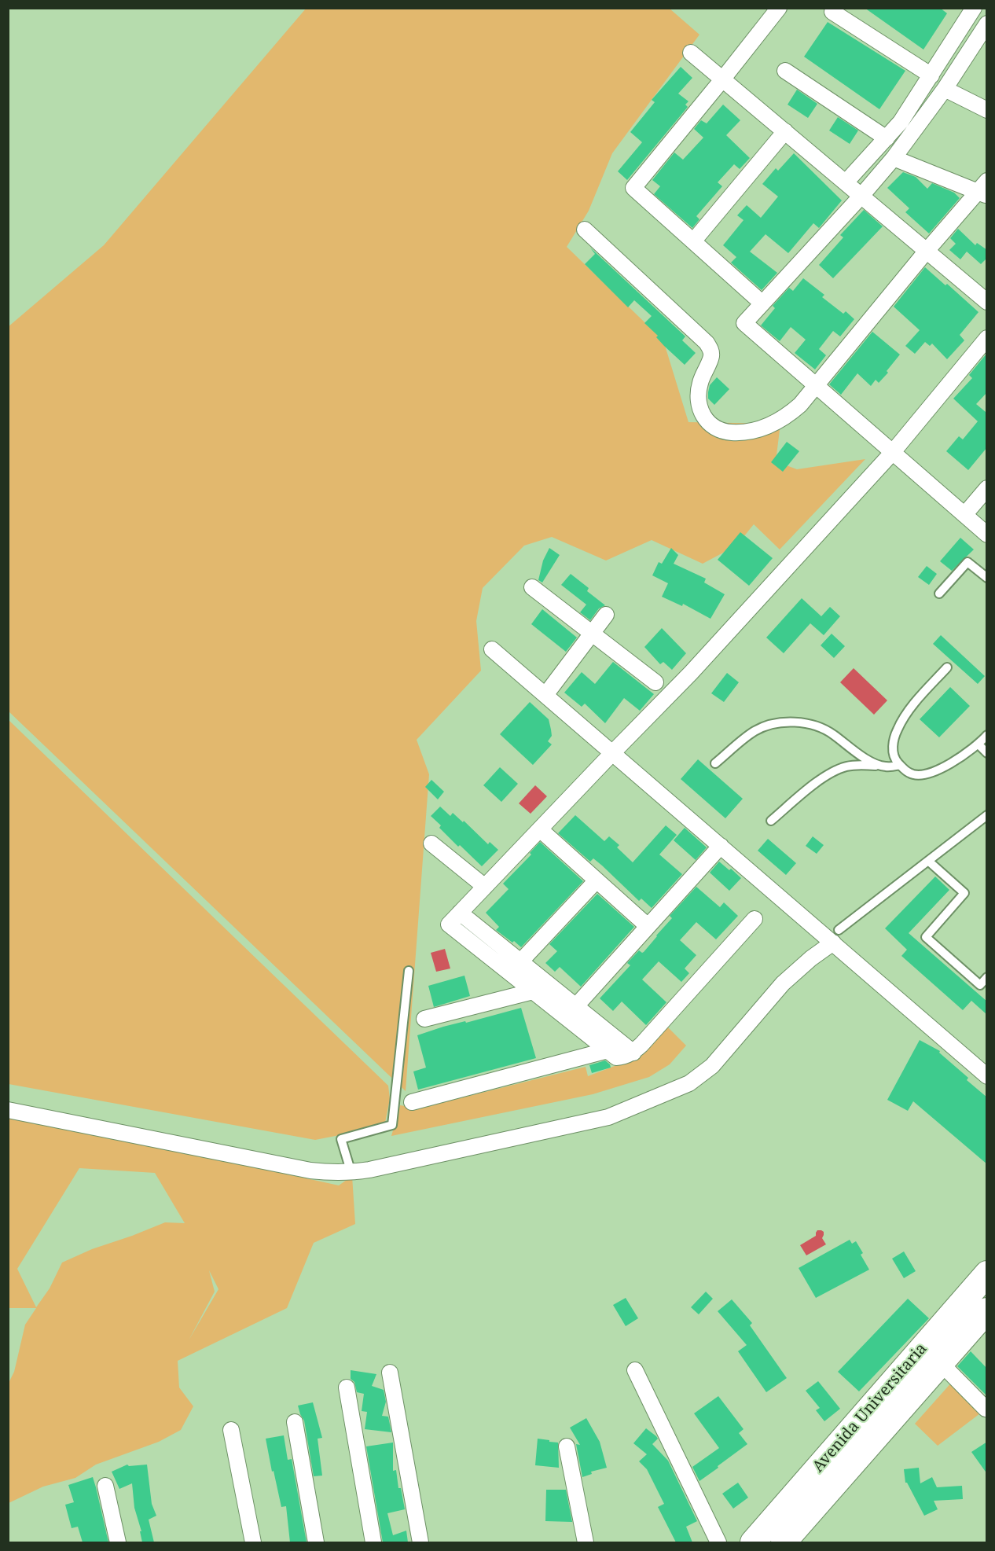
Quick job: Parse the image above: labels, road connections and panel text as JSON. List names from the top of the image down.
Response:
{
  "streets": {
    "main road": ["Avenida Universitaria"]
  }
}
